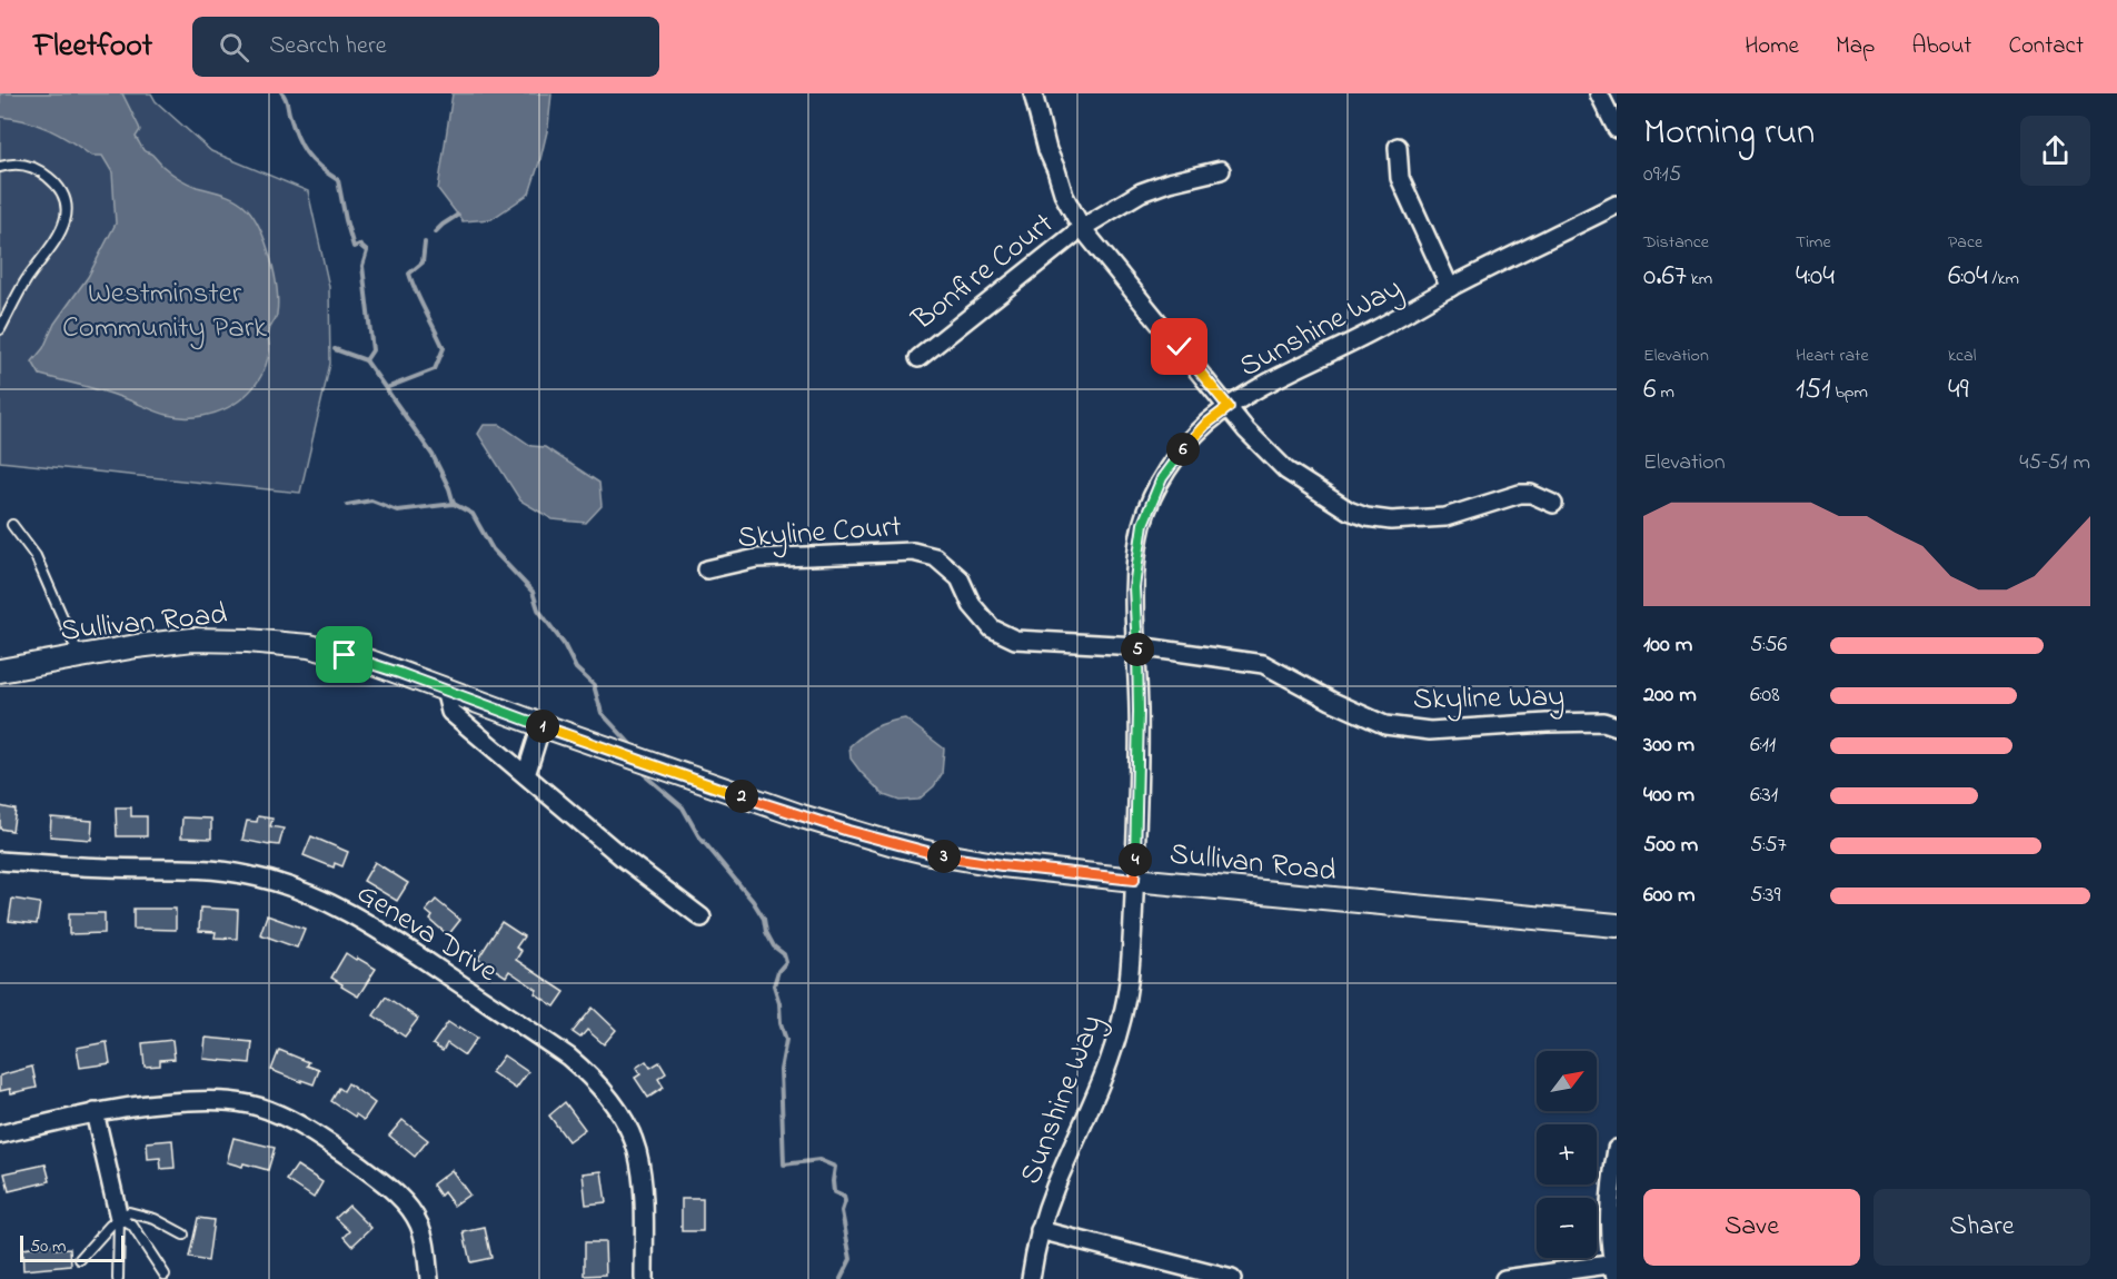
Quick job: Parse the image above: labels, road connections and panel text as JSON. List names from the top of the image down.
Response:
{
  "streets": {
    "street": [
      "Bonfire Court",
      "Sunshine Way",
      "Skyline Court",
      "Sullivan Road",
      "Skyline Way",
      "Geneva Drive"
    ]
  },
  "crossings": [
    ["Sunshine Way", "Skyline Court"],
    ["Sunshine Way", "Sullivan Road"],
    ["Sunshine Way", "Skyline Way"],
    ["Skyline Court", "Skyline Way"]
  ],
  "parks": ["Westminster Community Park"],
  "scale_bar": "50 m",
  "north": "top right",
  "page": {
    "header": "Fleetfoot",
    "search": "Search here",
    "nav": [
      "Home",
      "Map",
      "About",
      "Contact"
    ],
    "heading": ["Morning run", "09:15"],
    "stats": [
      ["Distance", "0.67 km"],
      ["Time", "4:04"],
      ["Pace", "6:04 /km"],
      ["Elevation", "6 m"],
      ["Heart rate", "151 bpm"],
      ["kcal", "49"]
    ],
    "pins": [
      "6",
      "5",
      "1",
      "2",
      "3",
      "4"
    ],
    "chart": ["Elevation", "45–51 m"],
    "list": [
      {
        "name": "100 m",
        "note": "5:56"
      },
      {
        "name": "200 m",
        "note": "6:08"
      },
      {
        "name": "300 m",
        "note": "6:11"
      },
      {
        "name": "400 m",
        "note": "6:31"
      },
      {
        "name": "500 m",
        "note": "5:57"
      },
      {
        "name": "600 m",
        "note": "5:39"
      }
    ],
    "map_buttons": ["+", "−"],
    "buttons": ["Save", "Share"],
    "scale": "50 m"
  }
}
